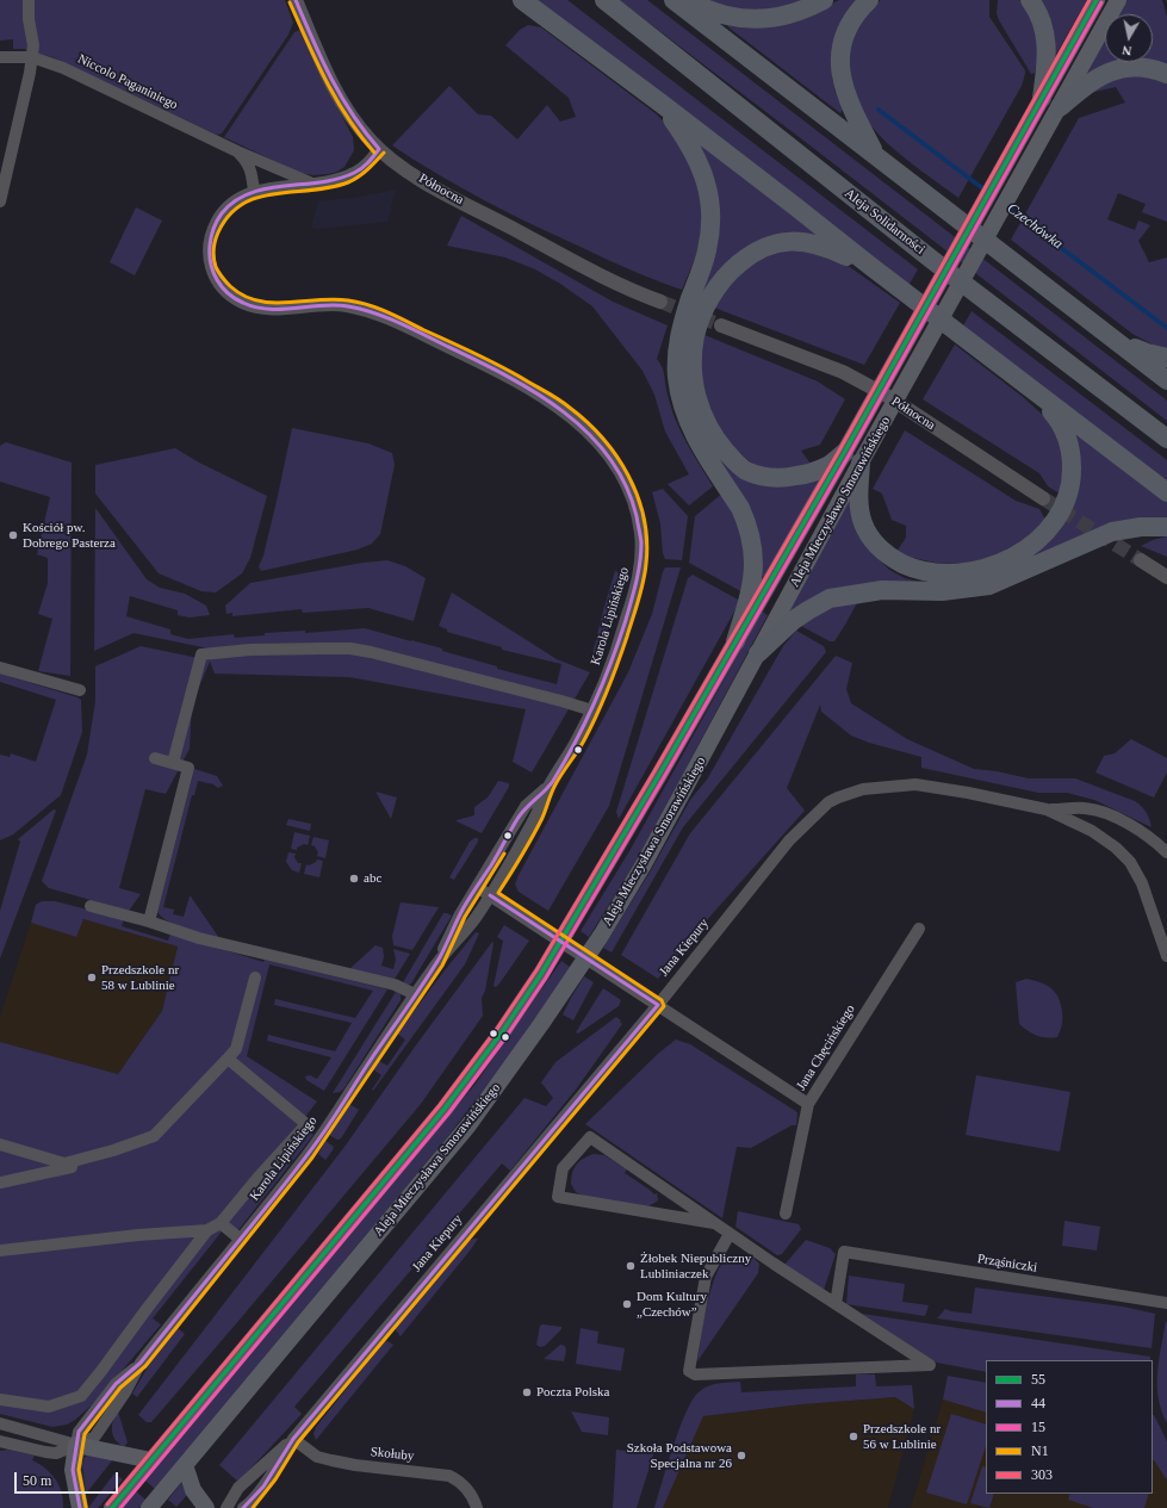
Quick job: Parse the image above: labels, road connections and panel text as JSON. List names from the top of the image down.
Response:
{
  "streets": {
    "main road": ["Aleja Solidarności", "Aleja Mieczysława Smorawińskiego"],
    "street": [
      "Niccolo Paganiniego",
      "Północna",
      "Karola Lipińskiego",
      "Jana Kiepury",
      "Jana Chęcińskiego",
      "Prząśniczki",
      "Skołuby"
    ]
  },
  "crossings": [
    ["Niccolo Paganiniego", "Karola Lipińskiego"],
    ["Północna", "Karola Lipińskiego"],
    ["Karola Lipińskiego", "Jana Chęcińskiego"],
    ["Jana Kiepury", "Jana Chęcińskiego"],
    ["Jana Kiepury", "Skołuby"]
  ],
  "water": ["Czechówka"],
  "places": [
    "Kościół pw. Dobrego Pasterza",
    "abc",
    "Przedszkole nr 58 w Lublinie",
    "Żłobek Niepubliczny Lubliniaczek",
    "Dom Kultury „Czechów”",
    "Poczta Polska",
    "Przedszkole nr 56 w Lublinie",
    "Szkoła Podstawowa Specjalna nr 26"
  ],
  "lines": [
    "transit line 55",
    "transit line 44",
    "transit line 303",
    "transit line 15",
    "transit line N1"
  ],
  "legend": [
    "55",
    "44",
    "15",
    "N1",
    "303"
  ],
  "scale_bar": "50 m",
  "north": "bottom"
}
